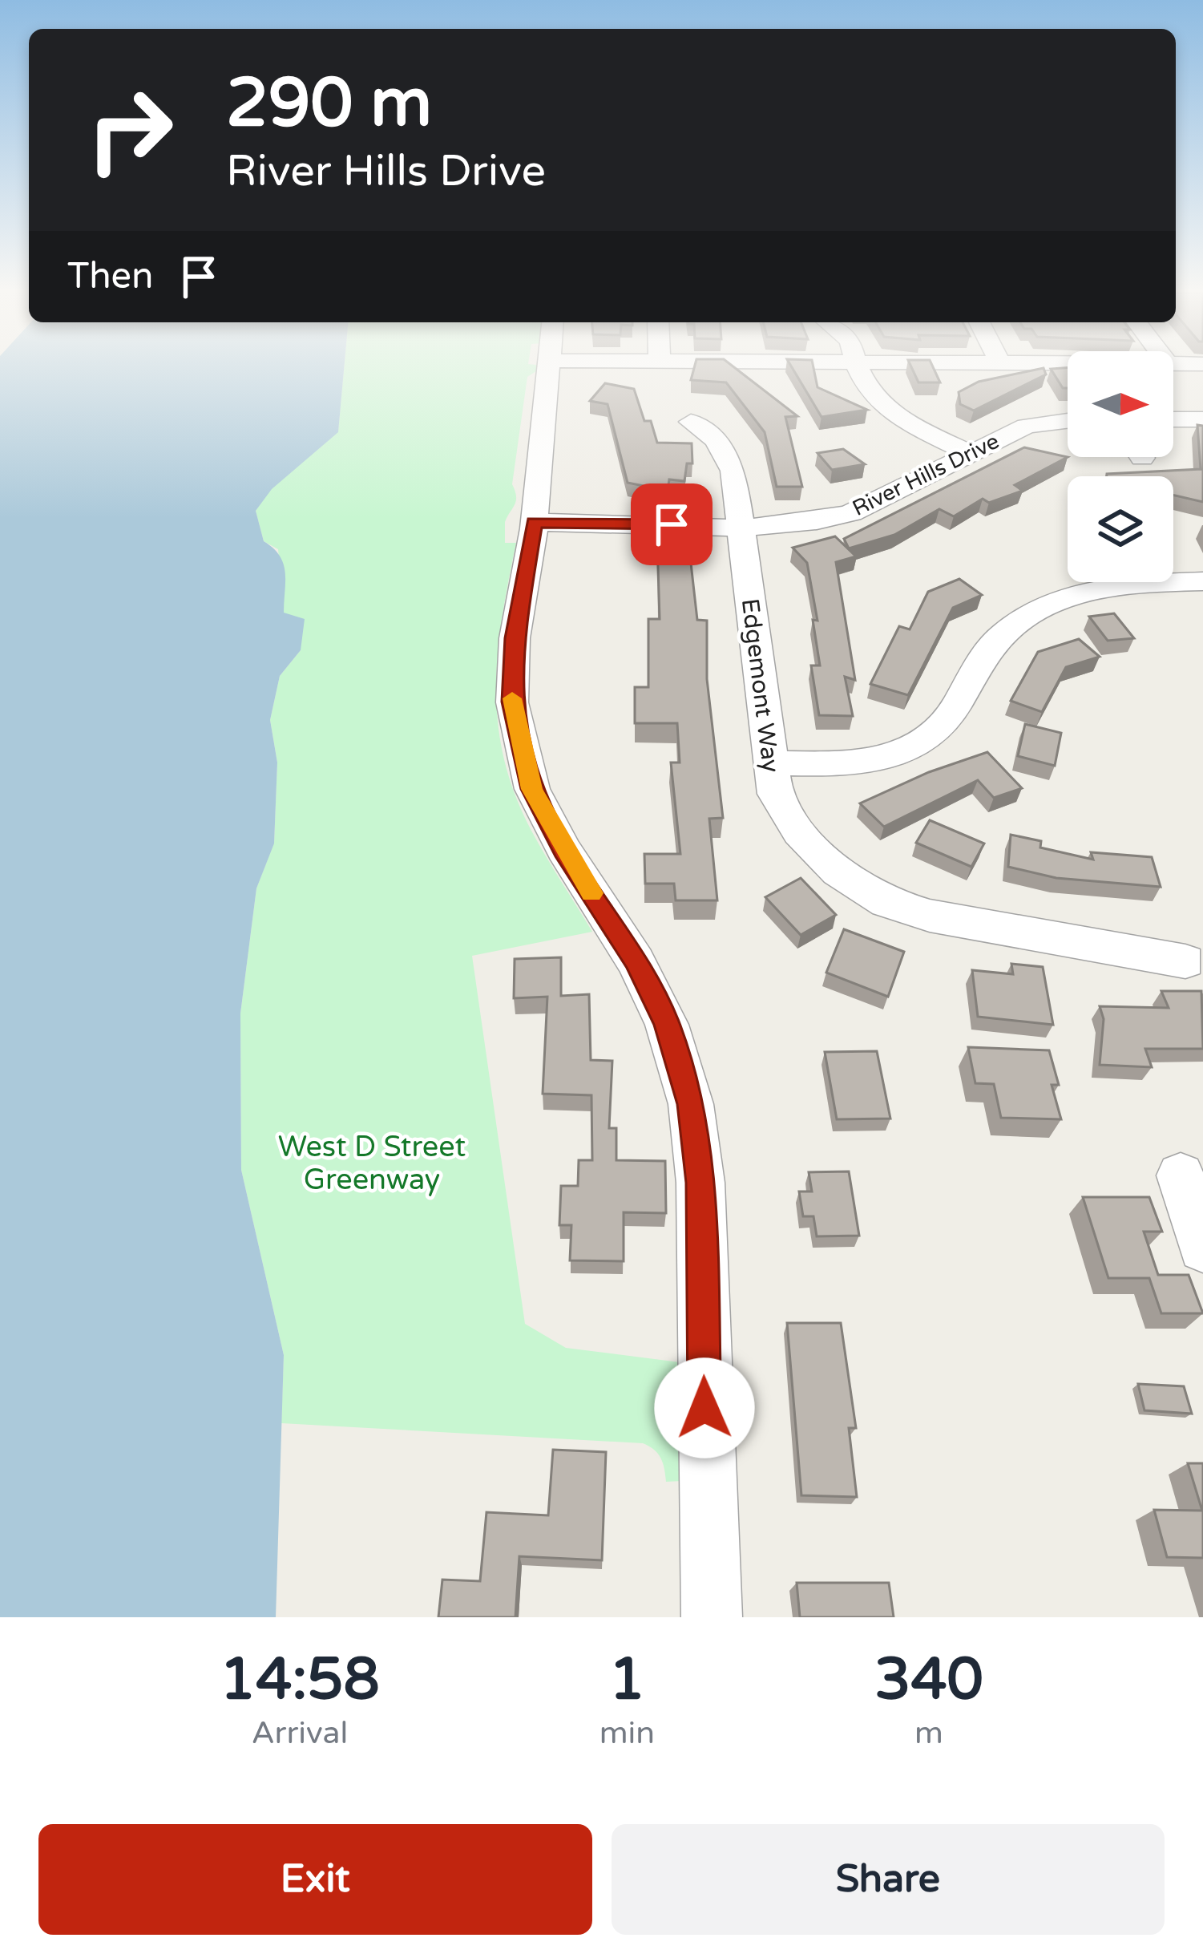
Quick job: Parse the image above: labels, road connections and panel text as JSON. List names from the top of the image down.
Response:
{
  "streets": {
    "street": ["River Hills Drive", "Edgemont Way"]
  },
  "crossings": [
    ["River Hills Drive", "Edgemont Way"]
  ],
  "parks": ["West D Street Greenway"],
  "north": "right",
  "page": {
    "turn": ["290 m", "River Hills Drive"],
    "then": "Then",
    "eta": [
      "14:58",
      "Arrival",
      "1",
      "min",
      "340",
      "m"
    ],
    "buttons": ["Exit", "Share"]
  }
}
